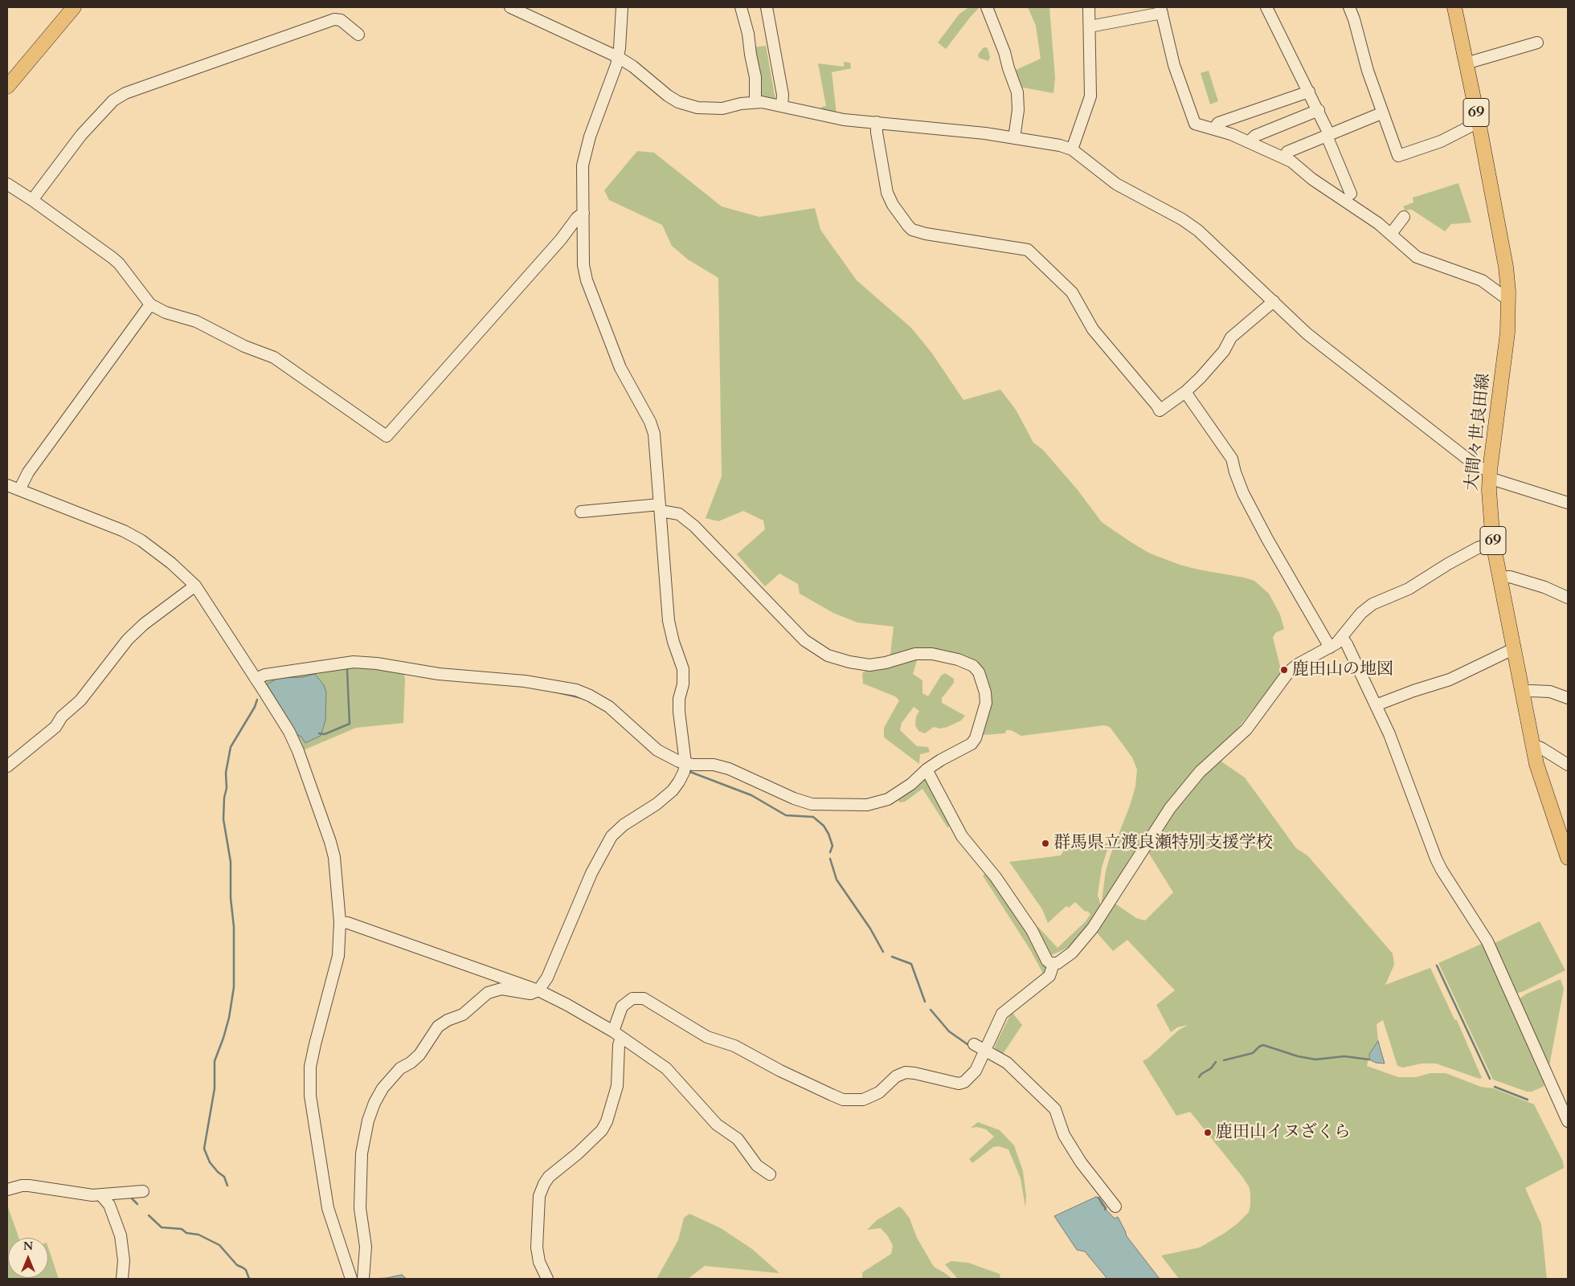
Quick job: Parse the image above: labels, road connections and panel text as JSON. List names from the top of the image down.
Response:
{
  "streets": {
    "main road": ["69", "大間々世良田線"]
  },
  "places": ["鹿田山の地図", "群馬県立渡良瀬特別支援学校", "鹿田山イヌざくら"],
  "north": "top"
}
